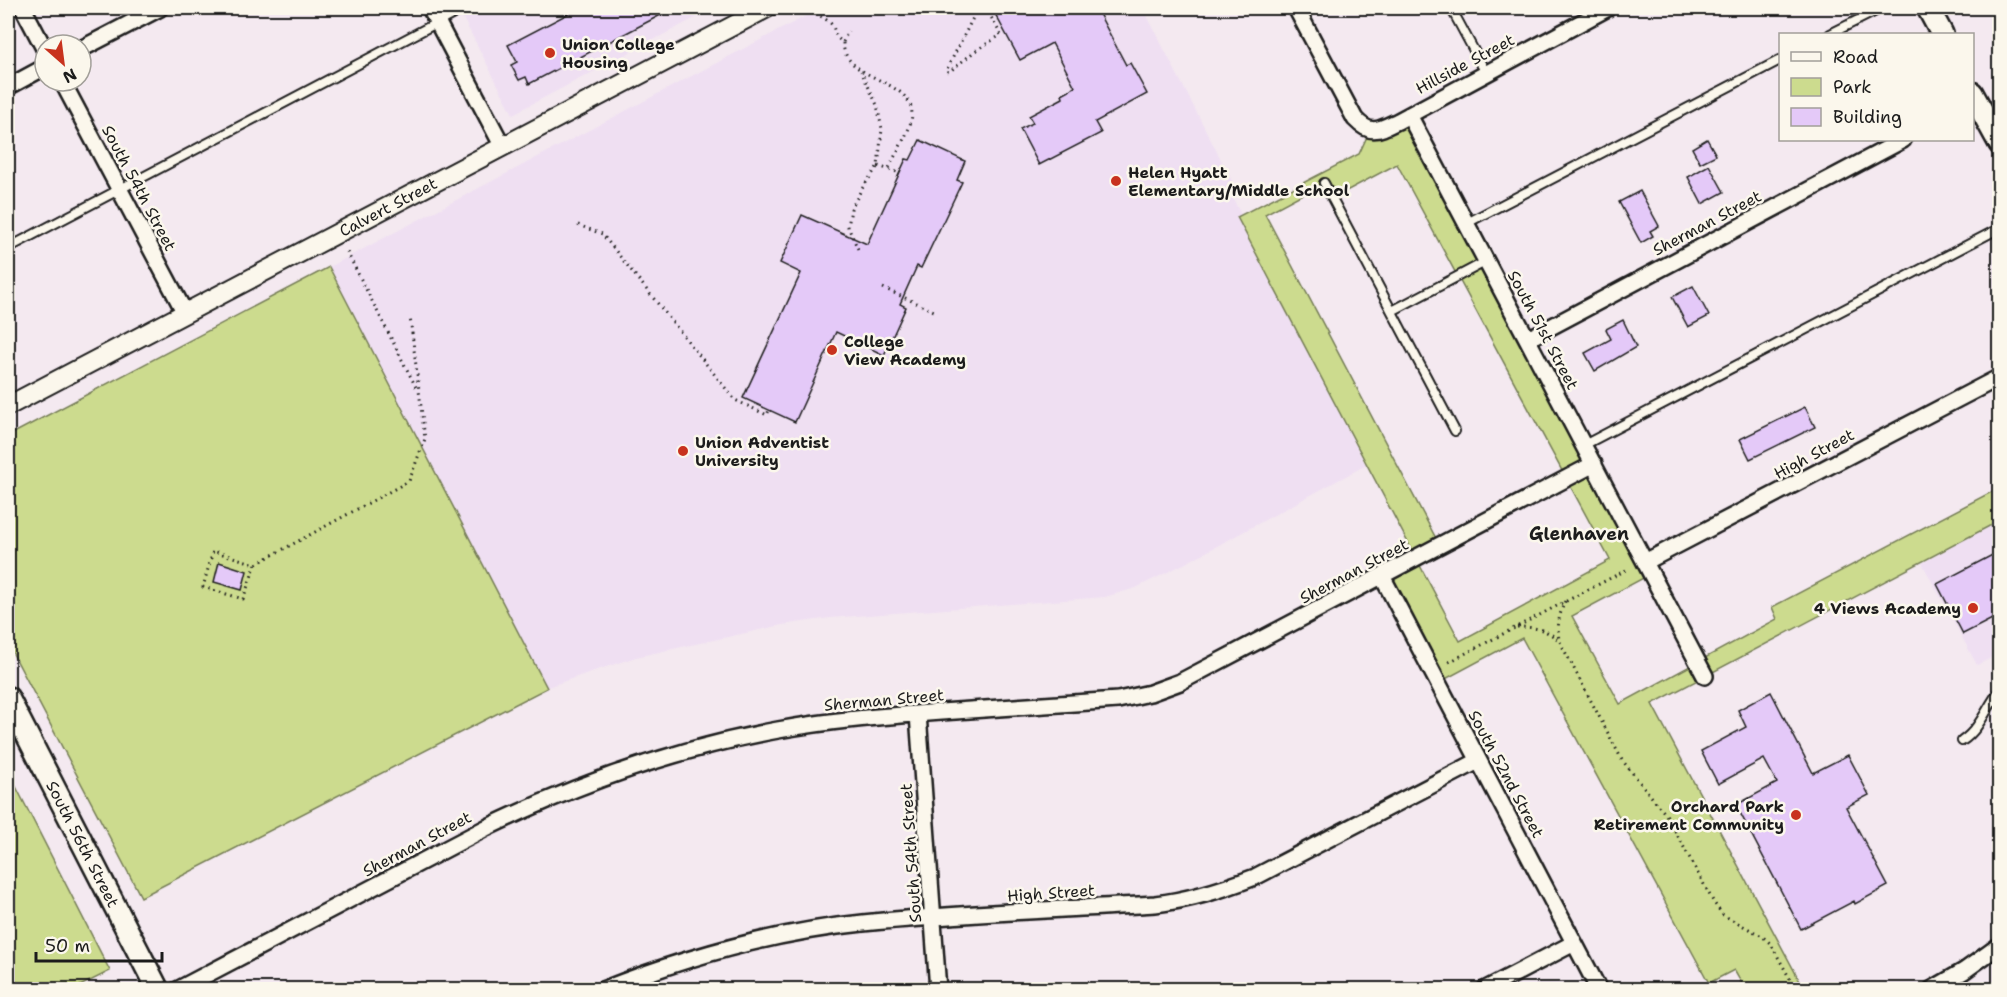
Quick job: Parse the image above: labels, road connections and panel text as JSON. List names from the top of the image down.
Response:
{
  "streets": {
    "main road": ["South 56th Street"],
    "street": [
      "Hillside Street",
      "South 54th Street",
      "Calvert Street",
      "Sherman Street",
      "South 51st Street",
      "High Street",
      "South 52nd Street"
    ]
  },
  "crossings": [
    ["Hillside Street", "South 51st Street"],
    ["South 54th Street", "Calvert Street"],
    ["South 54th Street", "Sherman Street"],
    ["South 54th Street", "High Street"],
    ["Sherman Street", "South 51st Street"],
    ["Sherman Street", "South 52nd Street"],
    ["South 51st Street", "High Street"],
    ["High Street", "South 52nd Street"]
  ],
  "districts": ["Glenhaven"],
  "places": [
    "Union College Housing",
    "Helen Hyatt Elementary/Middle School",
    "College View Academy",
    "Union Adventist University",
    "4 Views Academy",
    "Orchard Park Retirement Community"
  ],
  "legend": ["Road", "Park", "Building"],
  "scale_bar": "50 m",
  "north": "bottom right"
}
